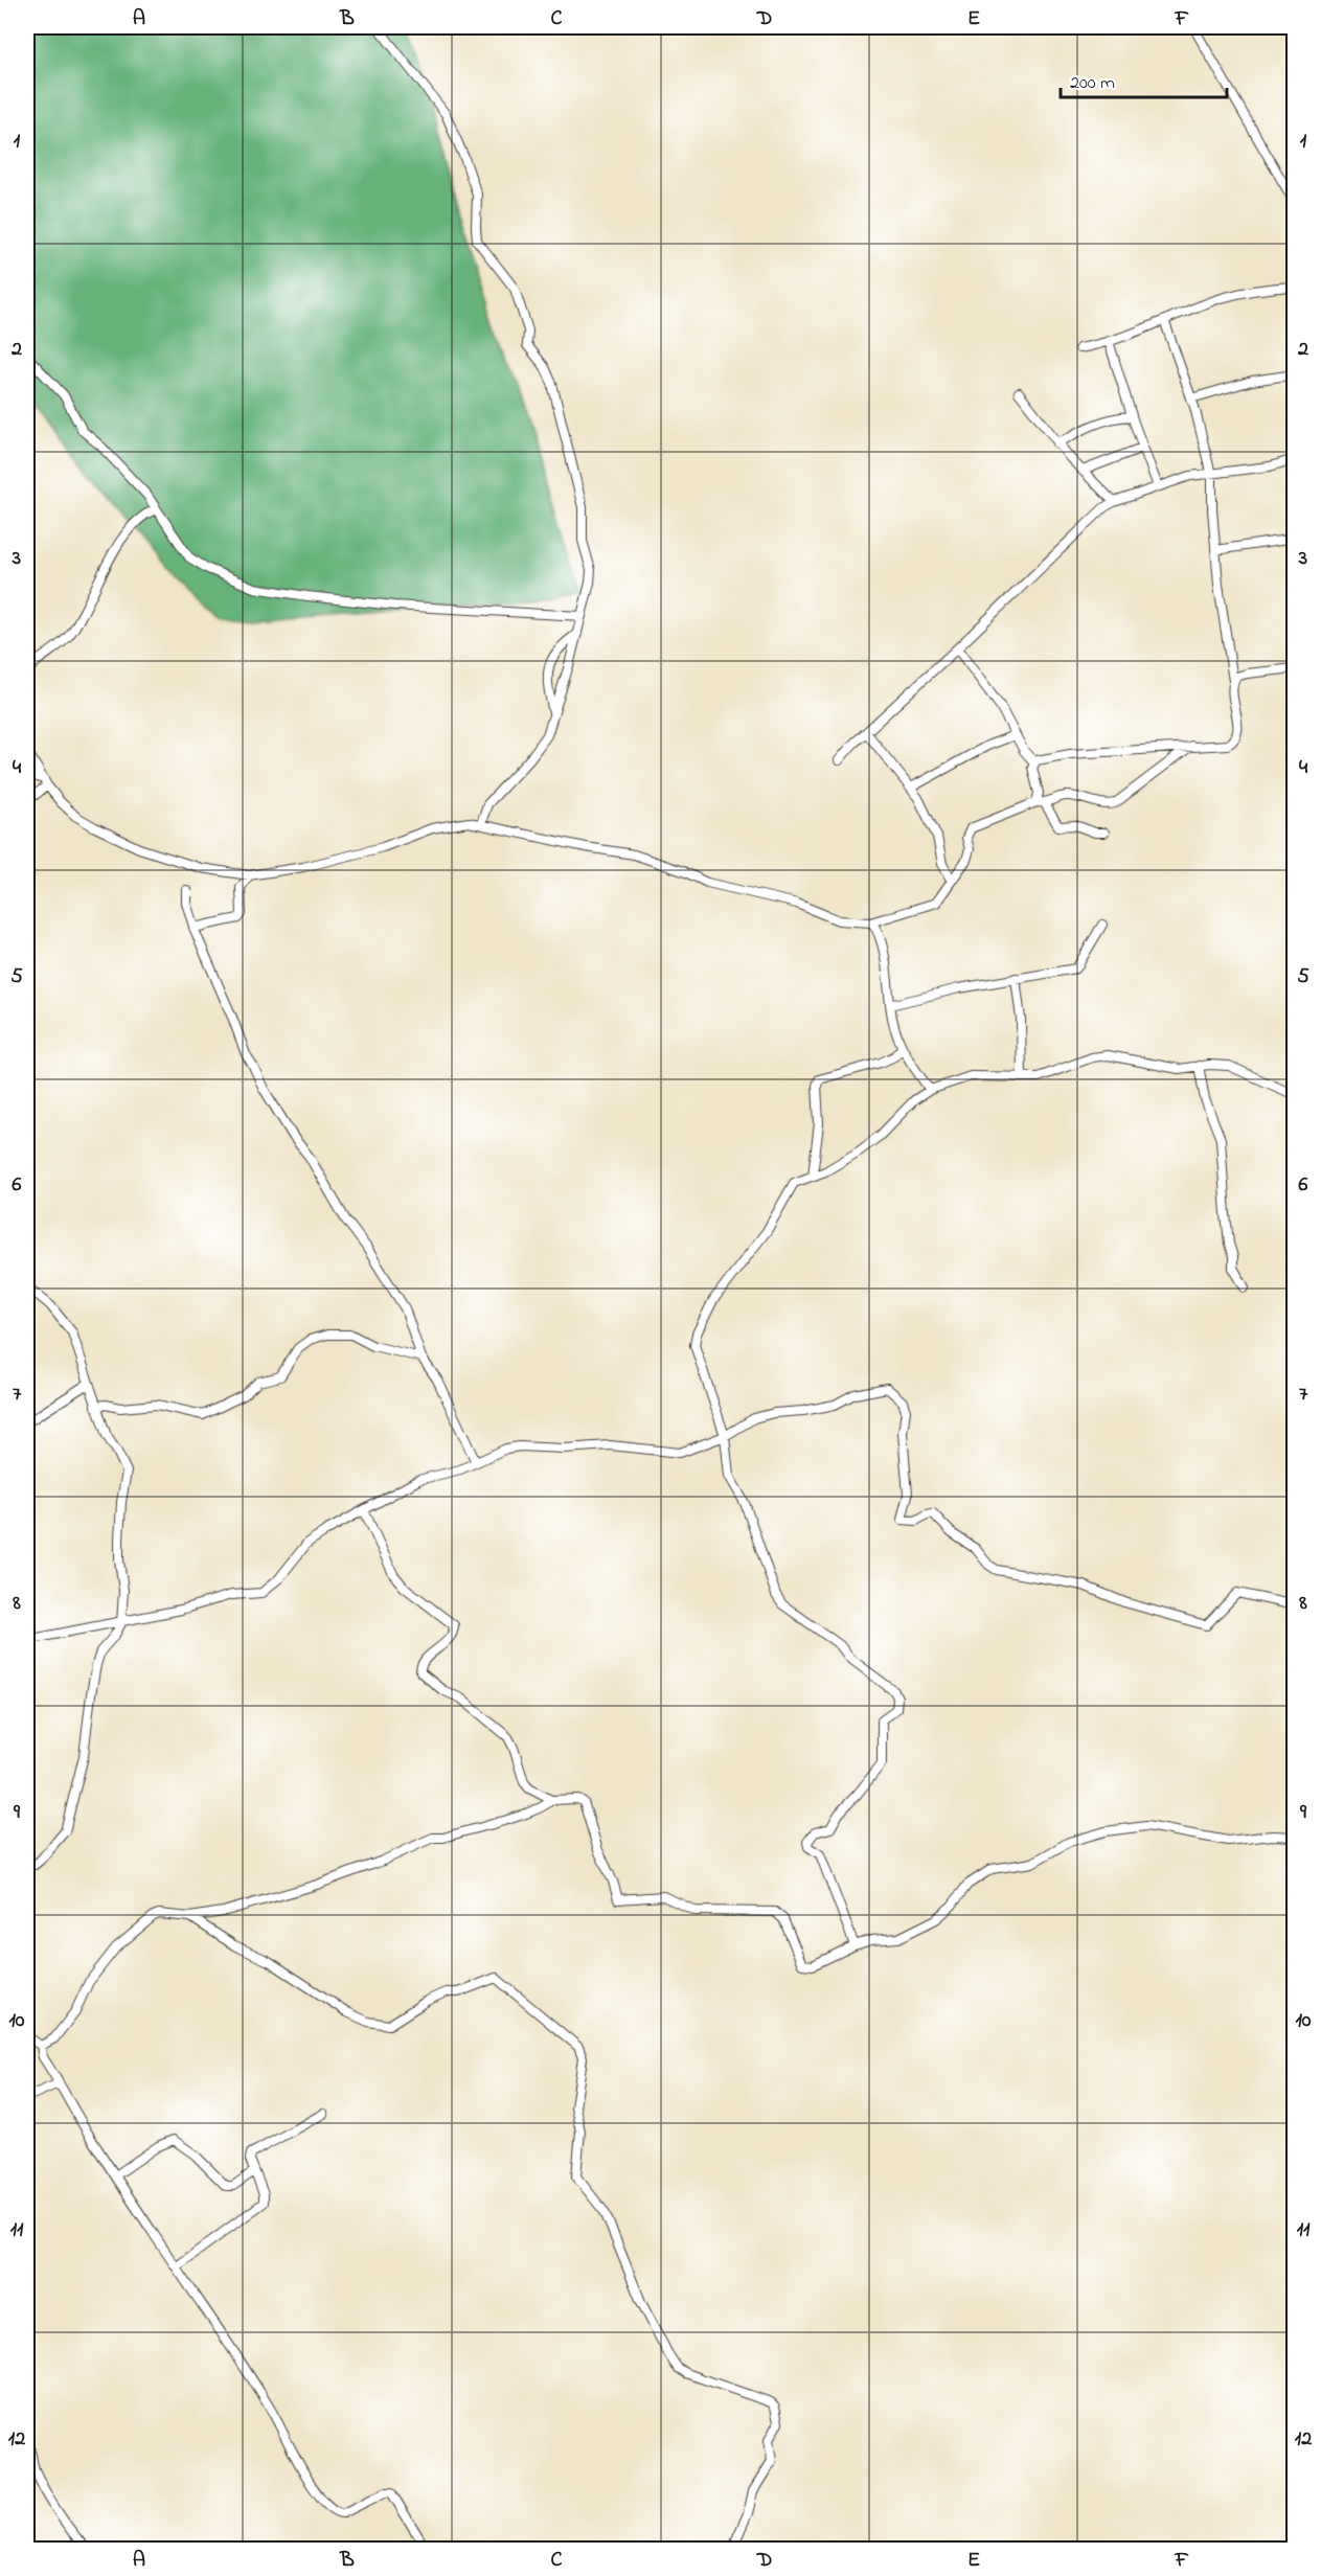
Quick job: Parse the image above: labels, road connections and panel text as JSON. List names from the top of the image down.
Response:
{
  "scale_bar": "200 m",
  "grid": {
    "columns": [
      "A",
      "B",
      "C",
      "D",
      "E",
      "F"
    ],
    "rows": [
      "1",
      "2",
      "3",
      "4",
      "5",
      "6",
      "7",
      "8",
      "9",
      "10",
      "11",
      "12"
    ]
  }
}
